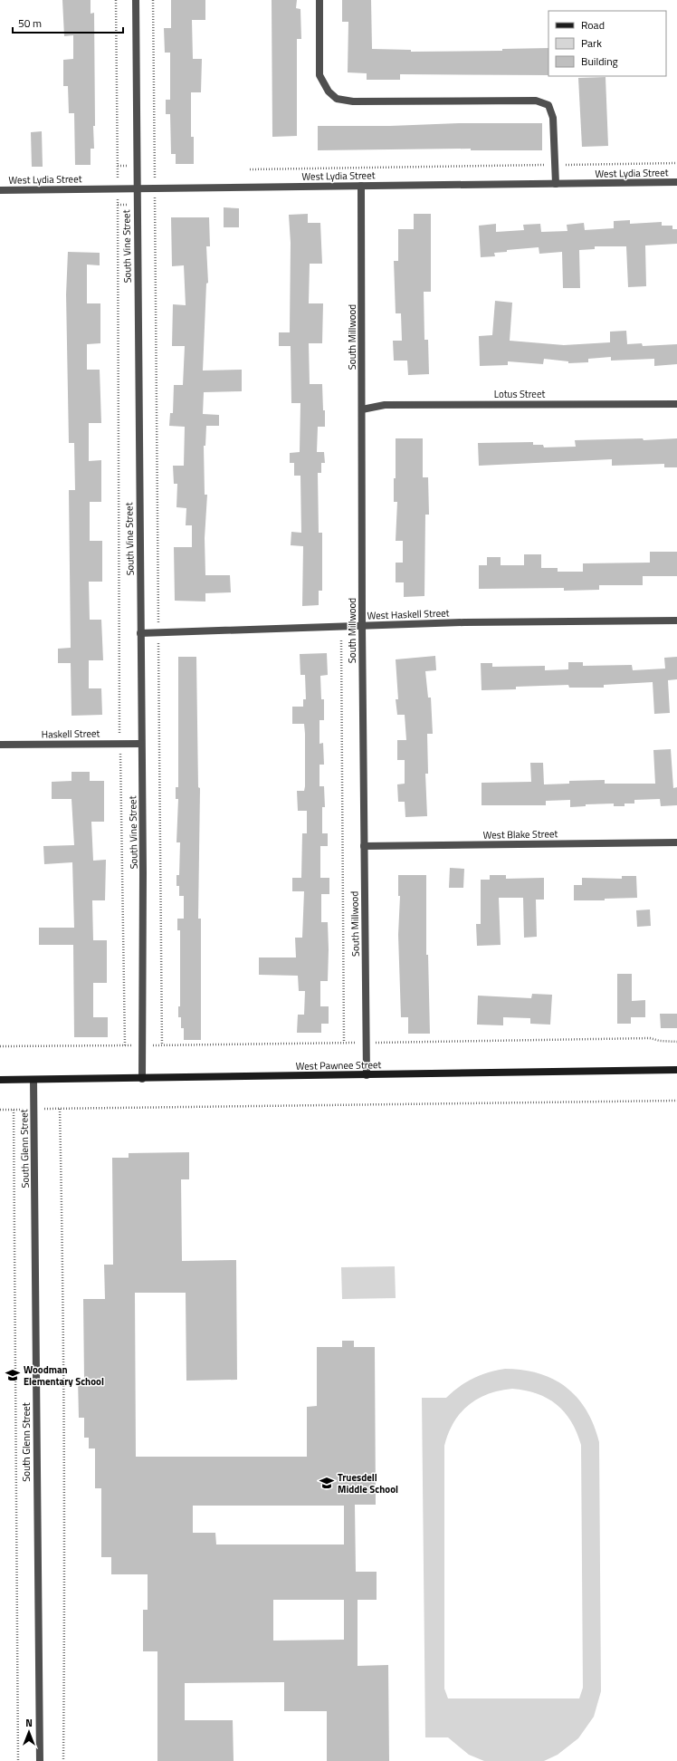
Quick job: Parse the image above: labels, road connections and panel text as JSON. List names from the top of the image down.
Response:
{
  "streets": {
    "main road": ["West Pawnee Street"],
    "street": [
      "West Lydia Street",
      "South Vine Street",
      "South Millwood",
      "Lotus Street",
      "West Haskell Street",
      "Haskell Street",
      "West Blake Street",
      "South Glenn Street"
    ]
  },
  "crossings": [
    ["West Lydia Street", "South Vine Street"],
    ["West Lydia Street", "South Millwood"],
    ["South Vine Street", "West Haskell Street"],
    ["South Vine Street", "Haskell Street"],
    ["South Vine Street", "West Pawnee Street"],
    ["South Millwood", "Lotus Street"],
    ["South Millwood", "West Haskell Street"],
    ["South Millwood", "West Blake Street"],
    ["South Millwood", "West Pawnee Street"],
    ["West Pawnee Street", "South Glenn Street"]
  ],
  "places": {
    "school or university": ["Woodman Elementary School", "Truesdell Middle School"]
  },
  "legend": ["Road", "Park", "Building"],
  "scale_bar": "50 m",
  "north": "top"
}
